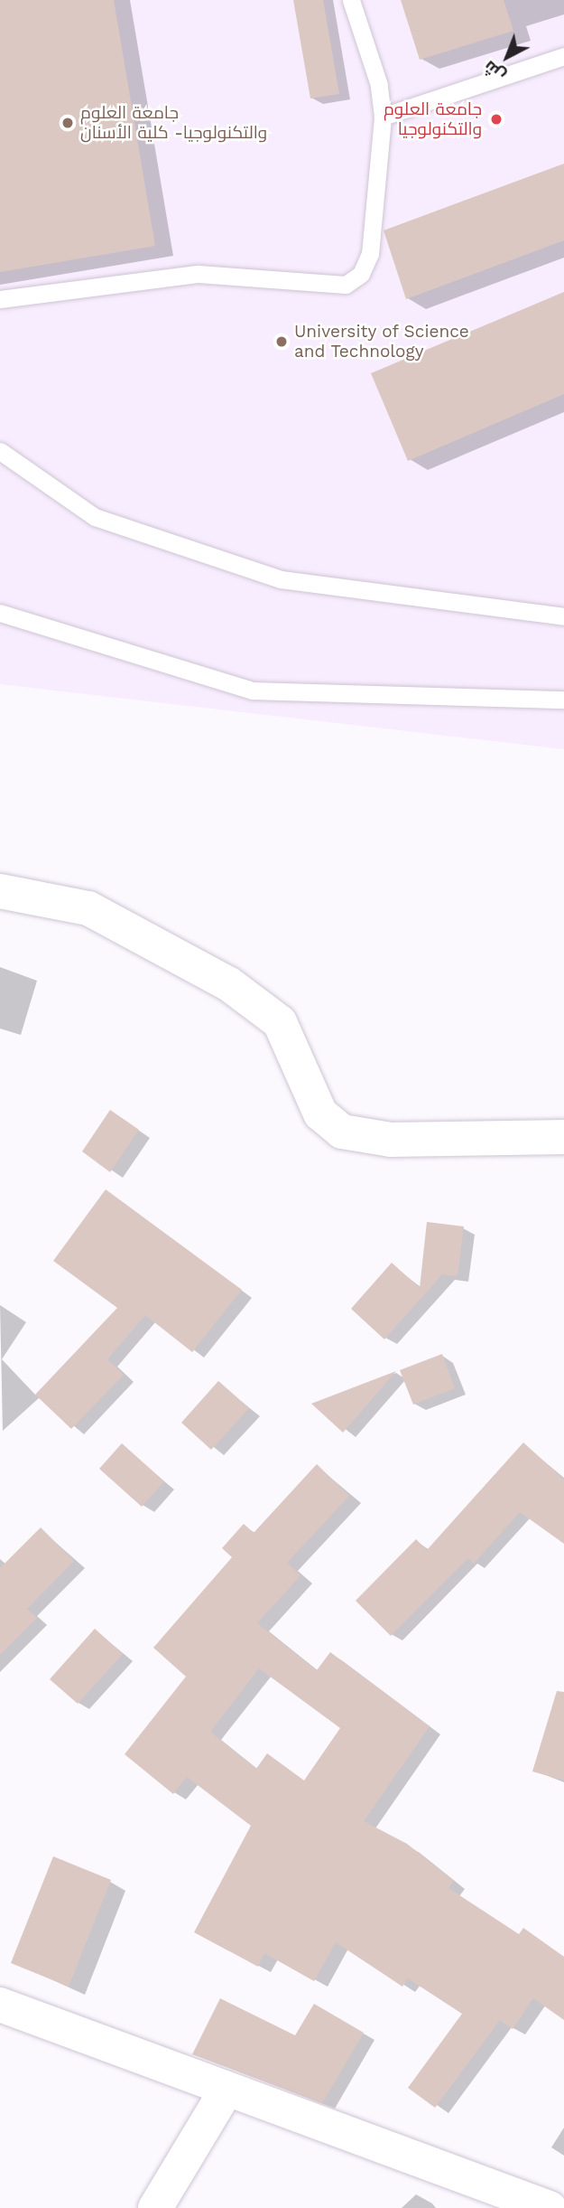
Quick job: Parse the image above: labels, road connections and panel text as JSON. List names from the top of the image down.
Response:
{
  "places": ["جامعة العلوم والتكنولوجيا", "جامعة العلوم والتكنولوجيا- كلية الأسنان", "University of Science and Technology"],
  "north": "bottom left"
}
